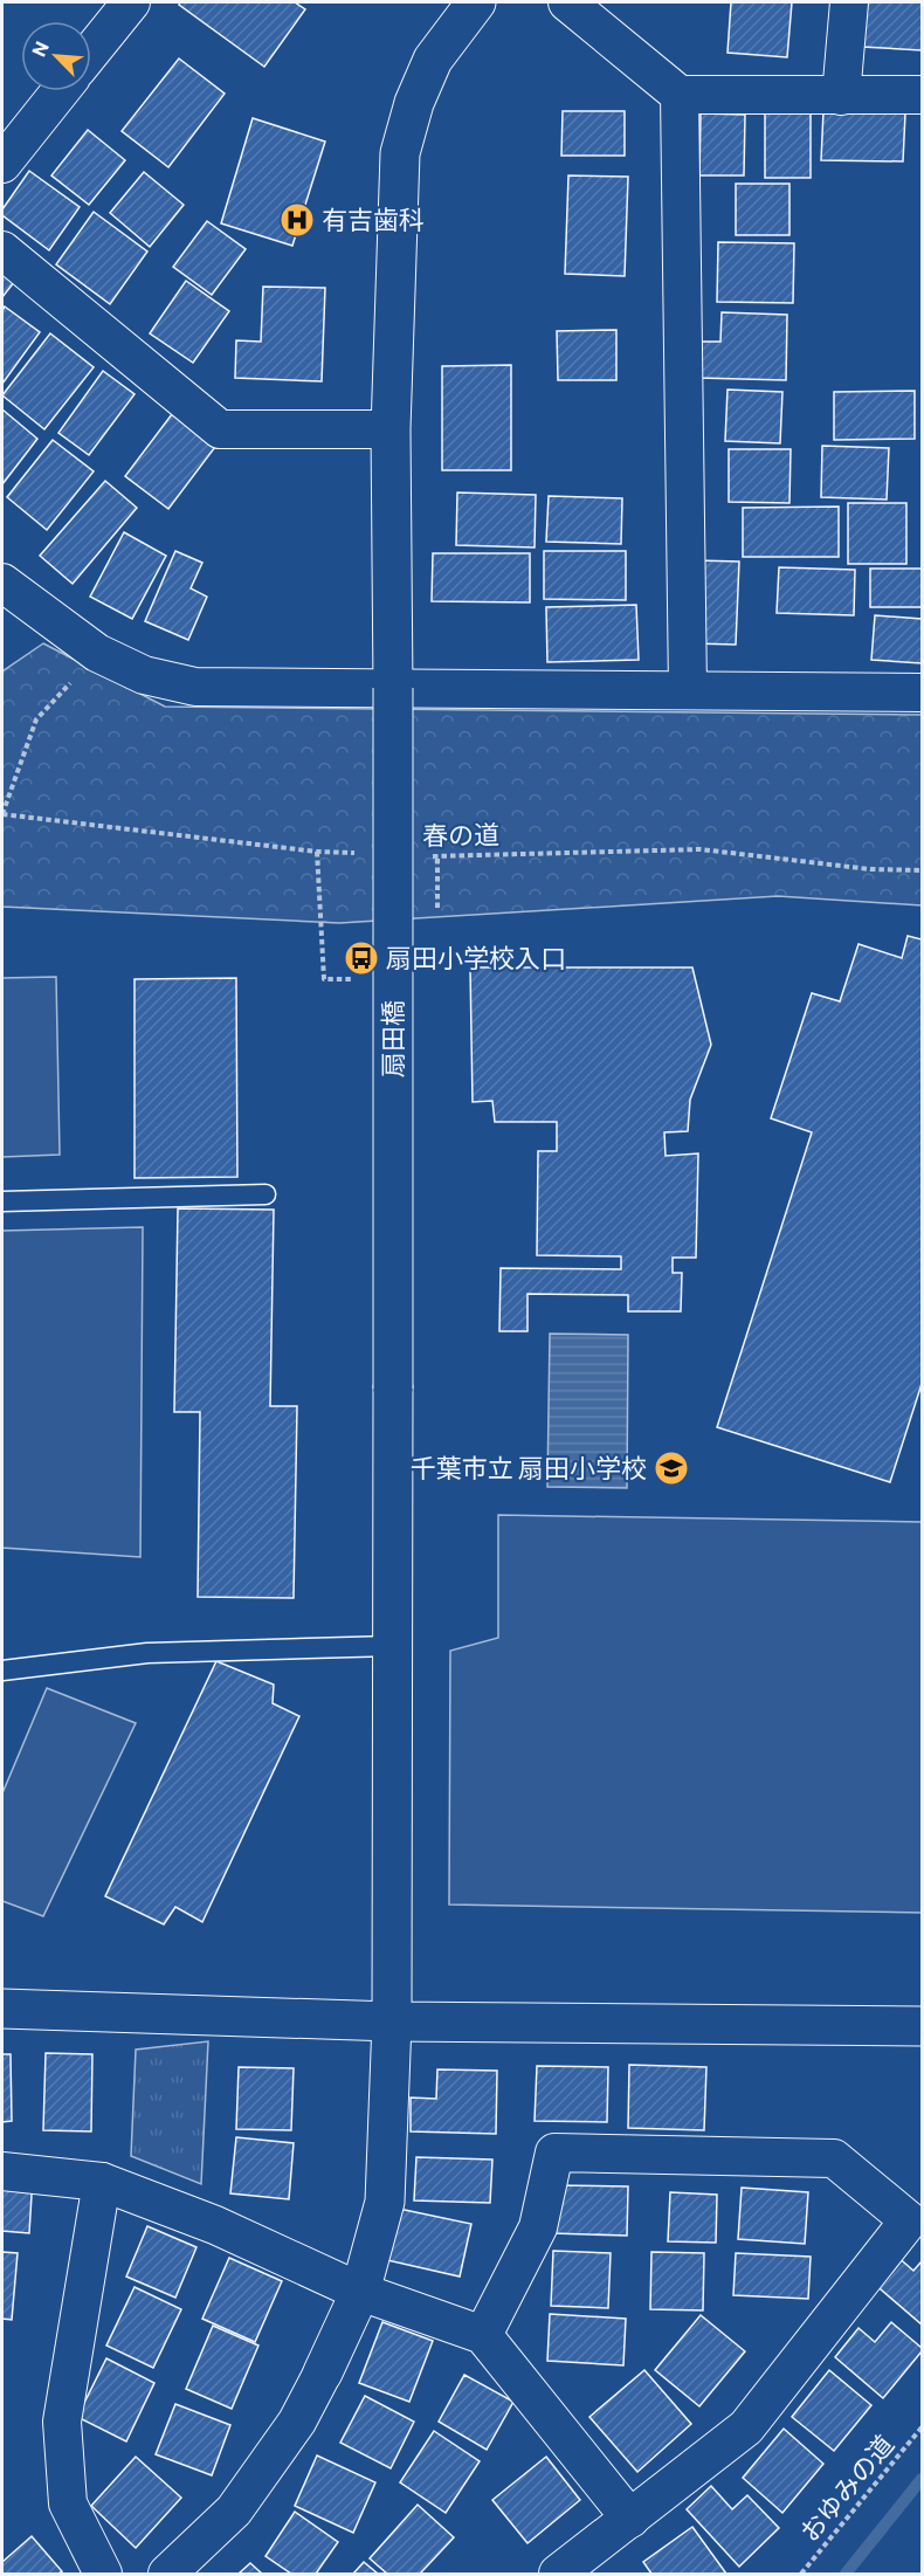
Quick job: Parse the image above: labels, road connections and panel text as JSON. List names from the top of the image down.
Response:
{
  "streets": {
    "street": ["扇田橋"],
    "path": ["春の道", "おゆみの道"]
  },
  "places": {
    "hospital": ["有吉歯科"],
    "bus stop": ["扇田小学校入口"],
    "school or university": ["千葉市立 扇田小学校"]
  },
  "north": "top left"
}
